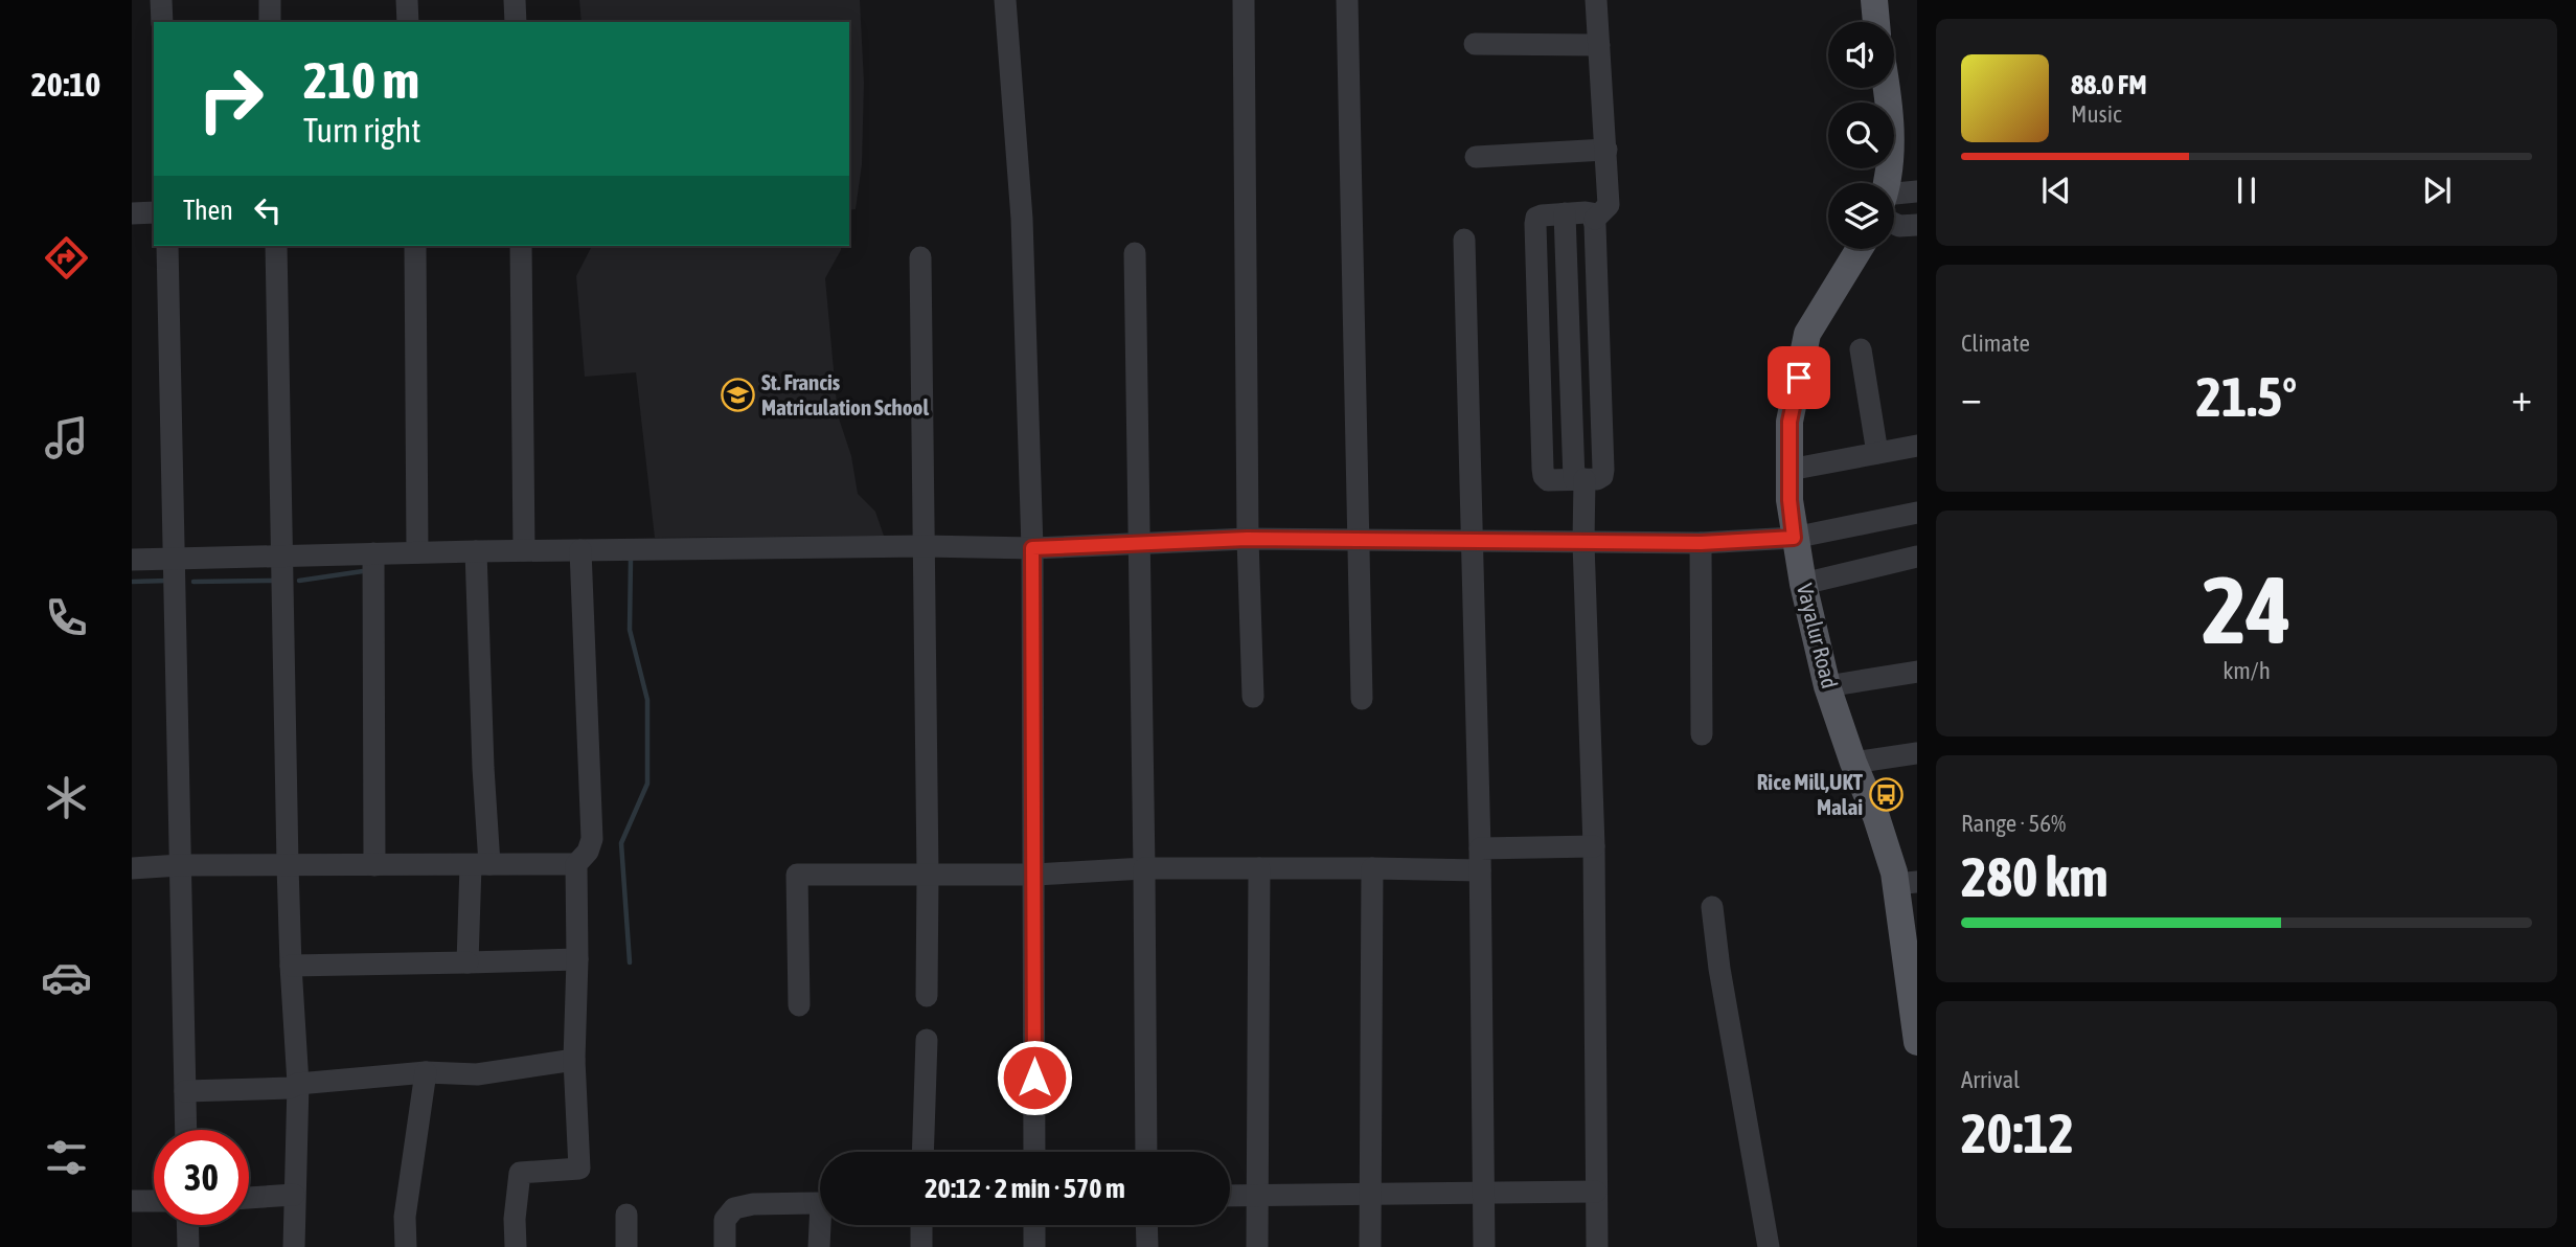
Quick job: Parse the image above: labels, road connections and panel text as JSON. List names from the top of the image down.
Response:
{
  "streets": {
    "main road": ["Vayalur Road"]
  },
  "places": {
    "school or university": ["St. Francis Matriculation School"],
    "bus stop": ["Rice Mill,UKT Malai"]
  },
  "page": {
    "tabs": "20:10",
    "turn": ["210 m", "Turn right"],
    "song": ["88.0 FM", "Music"],
    "then": "Then",
    "tile": [
      "Climate",
      ["24", "km/h"],
      ["Range · 56%", "280 km"],
      ["Arrival", "20:12"]
    ],
    "heat": ["−", "21.5°", "+"],
    "limit": "30",
    "trip": "20:12 · 2 min · 570 m"
  }
}
